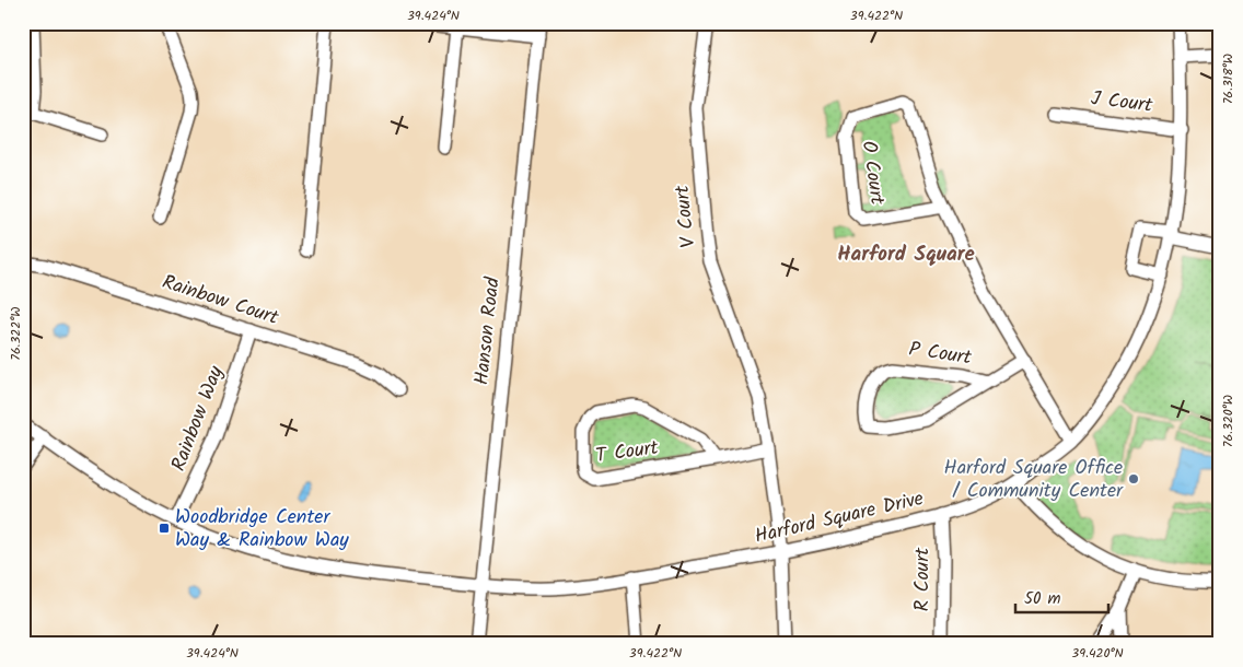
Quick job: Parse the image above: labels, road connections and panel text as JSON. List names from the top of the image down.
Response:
{
  "streets": {
    "street": [
      "J Court",
      "O Court",
      "V Court",
      "Rainbow Court",
      "Hanson Road",
      "P Court",
      "Rainbow Way",
      "T Court",
      "Harford Square Drive",
      "R Court"
    ]
  },
  "crossings": [
    ["J Court", "Harford Square Drive"],
    ["O Court", "P Court"],
    ["O Court", "Harford Square Drive"],
    ["V Court", "T Court"],
    ["V Court", "Harford Square Drive"],
    ["Rainbow Court", "Rainbow Way"],
    ["Hanson Road", "Harford Square Drive"],
    ["Rainbow Way", "Harford Square Drive"],
    ["Harford Square Drive", "R Court"]
  ],
  "districts": ["Harford Square"],
  "places": {
    "other": ["Harford Square Office / Community Center"],
    "transit": ["Woodbridge Center Way & Rainbow Way"]
  },
  "scale_bar": "50 m",
  "coordinates": [
    "39.424°N",
    "39.422°N",
    "76.318°W",
    "76.322°W",
    "76.320°W",
    "39.420°N"
  ]
}
